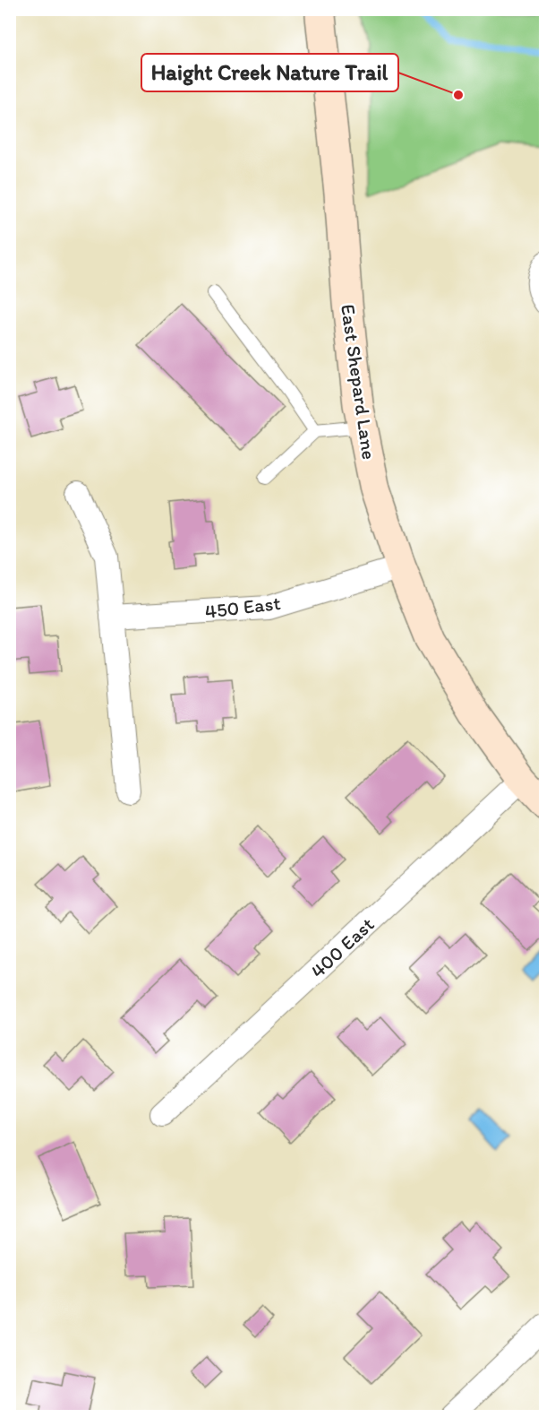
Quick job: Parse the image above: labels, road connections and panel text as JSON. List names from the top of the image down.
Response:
{
  "streets": {
    "street": ["East Shepard Lane", "450 East", "400 East"]
  },
  "crossings": [
    ["East Shepard Lane", "450 East"],
    ["East Shepard Lane", "400 East"]
  ],
  "places": ["Haight Creek Nature Trail"]
}
